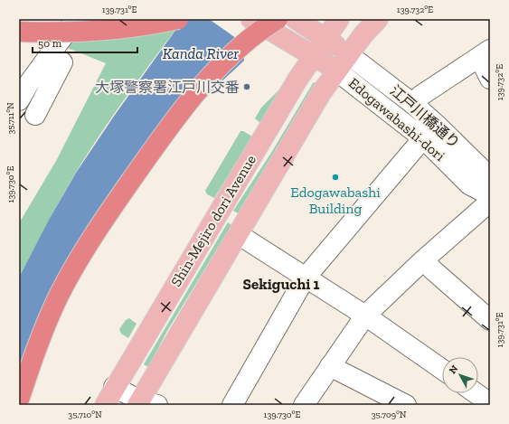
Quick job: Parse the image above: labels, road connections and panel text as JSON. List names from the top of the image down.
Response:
{
  "streets": {
    "main road": ["Shin-Mejiro dori Avenue"],
    "street": ["江戸川橋通り", "Edogawabashi-dori"]
  },
  "crossings": [
    ["江戸川橋通り", "Shin-Mejiro dori Avenue"],
    ["Edogawabashi-dori", "Shin-Mejiro dori Avenue"]
  ],
  "districts": ["Sekiguchi 1"],
  "water": ["Kanda River"],
  "places": ["大塚警察署江戸川交番", "Edogawabashi Building"],
  "scale_bar": "50 m",
  "north": "top left",
  "coordinates": [
    "139.731°E",
    "139.732°E",
    "35.711°N",
    "139.730°E",
    "35.710°N",
    "35.709°N"
  ]
}
